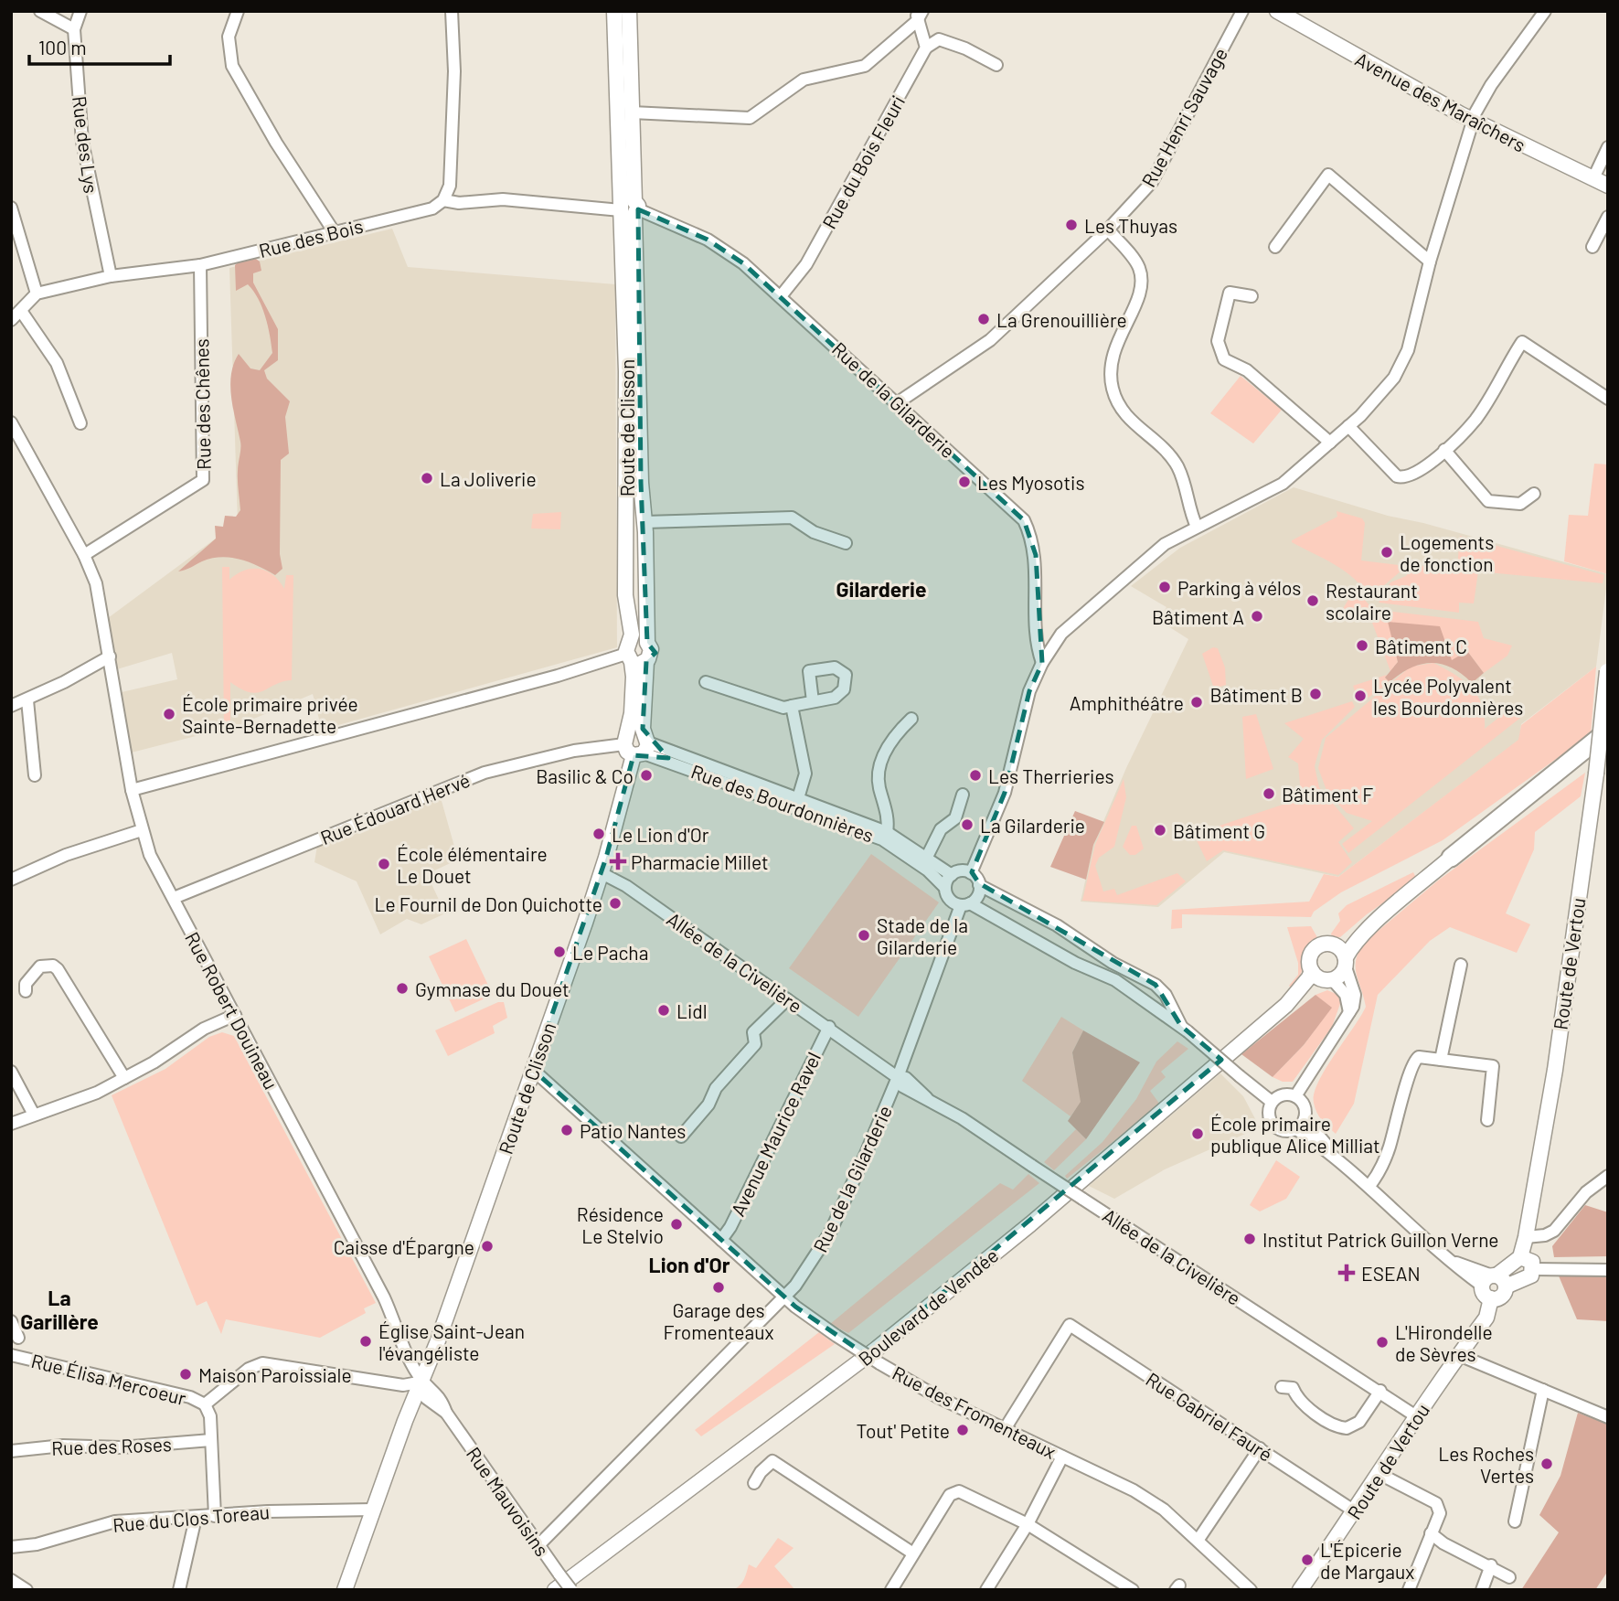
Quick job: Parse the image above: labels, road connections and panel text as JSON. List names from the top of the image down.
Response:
{
  "streets": {
    "main road": [
      "Avenue des Maraîchers",
      "Route de Clisson",
      "Route de Vertou",
      "Boulevard de Vendée"
    ],
    "street": [
      "Rue Henri Sauvage",
      "Rue des Lys",
      "Rue du Bois Fleuri",
      "Rue des Bois",
      "Rue de la Gilarderie",
      "Rue des Chênes",
      "Rue des Bourdonnières",
      "Rue Édouard Hervé",
      "Allée de la Civelière",
      "Rue Robert Douineau",
      "Avenue Maurice Ravel",
      "Rue Élisa Mercoeur",
      "Rue des Fromenteaux",
      "Rue Gabriel Fauré",
      "Rue des Roses",
      "Rue Mauvoisins",
      "Rue du Clos Toreau"
    ]
  },
  "crossings": [
    ["Rue Henri Sauvage", "Rue de la Gilarderie"],
    ["Rue des Lys", "Rue des Bois"],
    ["Rue du Bois Fleuri", "Rue de la Gilarderie"],
    ["Rue des Bois", "Rue de la Gilarderie"],
    ["Rue des Bois", "Rue des Chênes"],
    ["Rue des Bois", "Route de Clisson"],
    ["Rue de la Gilarderie", "Route de Clisson"],
    ["Rue de la Gilarderie", "Rue des Bourdonnières"],
    ["Rue de la Gilarderie", "Allée de la Civelière"],
    ["Rue de la Gilarderie", "Rue des Fromenteaux"],
    ["Rue de la Gilarderie", "Rue Mauvoisins"],
    ["Rue des Chênes", "Rue Robert Douineau"],
    ["Route de Clisson", "Rue des Bourdonnières"],
    ["Route de Clisson", "Rue Édouard Hervé"],
    ["Route de Clisson", "Allée de la Civelière"],
    ["Route de Clisson", "Rue Robert Douineau"],
    ["Route de Clisson", "Rue des Fromenteaux"],
    ["Route de Clisson", "Rue Mauvoisins"],
    ["Route de Clisson", "Rue du Clos Toreau"],
    ["Rue des Bourdonnières", "Rue Édouard Hervé"],
    ["Rue Édouard Hervé", "Rue Robert Douineau"],
    ["Allée de la Civelière", "Route de Vertou"],
    ["Allée de la Civelière", "Avenue Maurice Ravel"],
    ["Route de Vertou", "Rue Gabriel Fauré"],
    ["Rue Robert Douineau", "Rue Mauvoisins"],
    ["Avenue Maurice Ravel", "Rue des Fromenteaux"],
    ["Rue des Fromenteaux", "Rue Gabriel Fauré"]
  ],
  "districts": ["Gilarderie", "Lion d'Or", "La Garillère"],
  "places": {
    "other": [
      "Les Thuyas",
      "La Grenouillière",
      "La Joliverie",
      "Les Myosotis",
      "Logements de fonction",
      "Parking à vélos",
      "Restaurant scolaire",
      "Bâtiment A",
      "Bâtiment C",
      "Bâtiment B",
      "Lycée Polyvalent les Bourdonnières",
      "Amphithéâtre",
      "École primaire privée Sainte-Bernadette",
      "Basilic & Co",
      "Les Therrieries",
      "Bâtiment F",
      "La Gilarderie",
      "Bâtiment G",
      "Le Lion d'Or",
      "École élémentaire Le Douet",
      "Le Fournil de Don Quichotte",
      "Stade de la Gilarderie",
      "Le Pacha",
      "Gymnase du Douet",
      "Lidl",
      "Patio Nantes",
      "École primaire publique Alice Milliat",
      "Résidence Le Stelvio",
      "Institut Patrick Guillon Verne",
      "Caisse d'Épargne",
      "Garage des Fromenteaux",
      "Église Saint-Jean l'évangéliste",
      "L'Hirondelle de Sèvres",
      "Maison Paroissiale",
      "Tout' Petite",
      "Les Roches Vertes",
      "L'Épicerie de Margaux"
    ],
    "health": ["Pharmacie Millet", "ESEAN"]
  },
  "scale_bar": "100 m"
}
